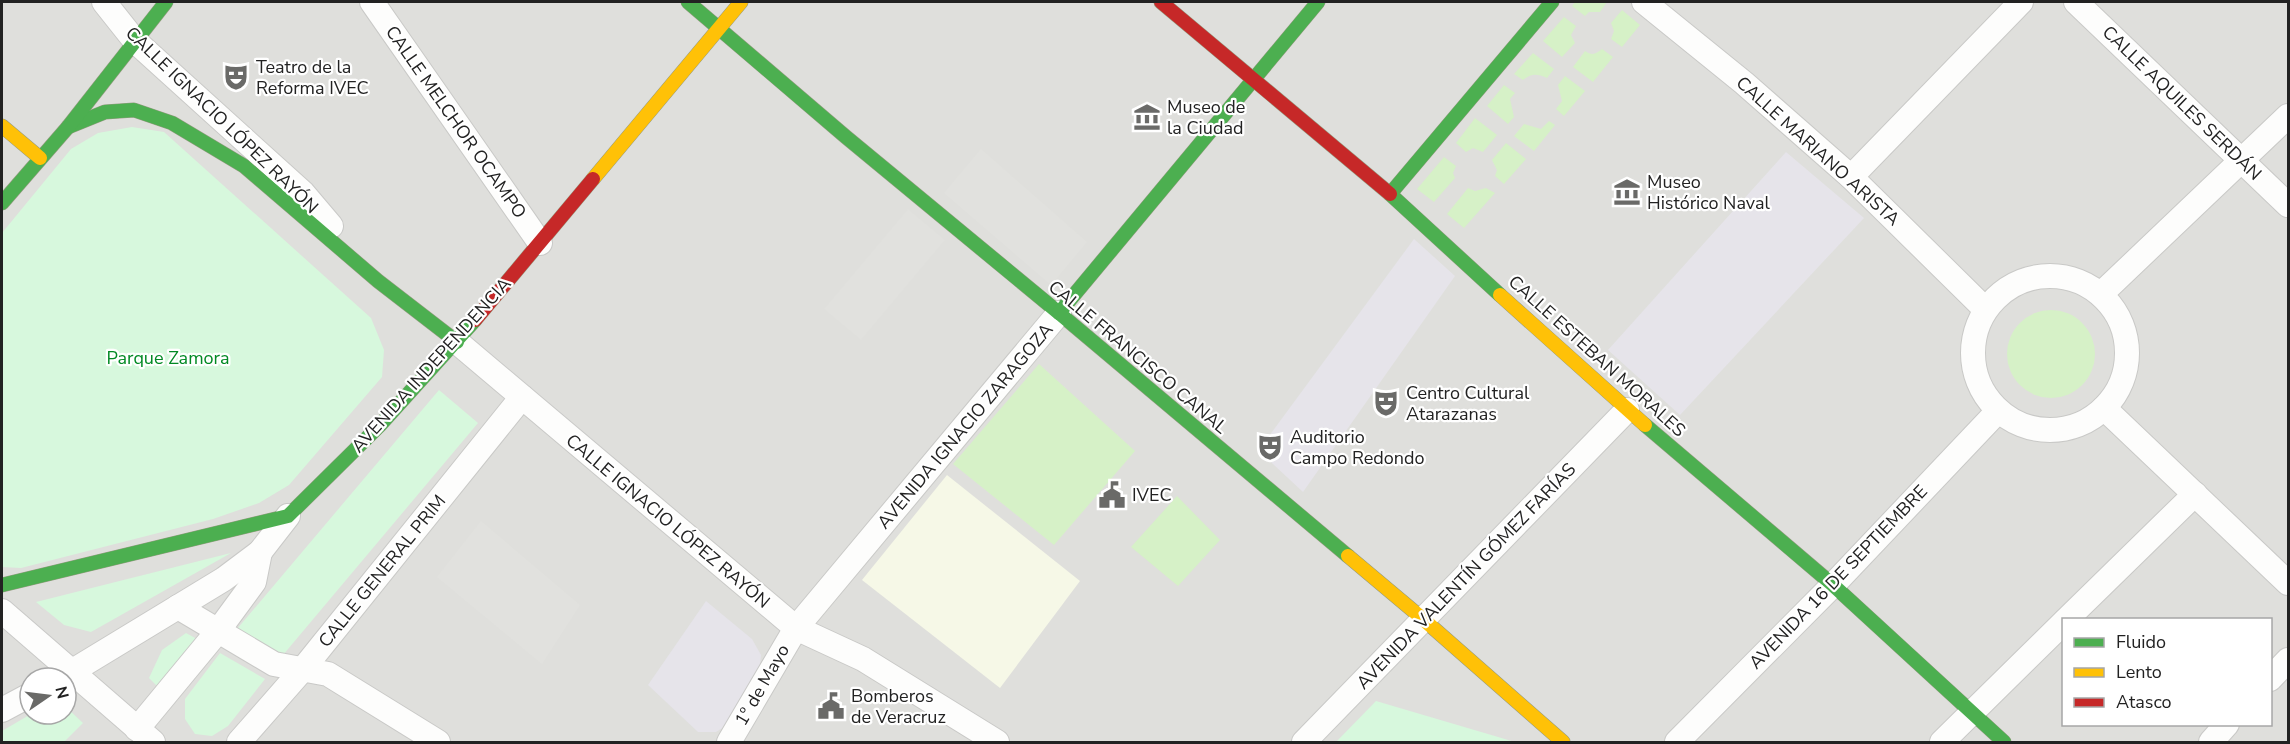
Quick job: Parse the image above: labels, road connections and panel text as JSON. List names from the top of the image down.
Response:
{
  "streets": {
    "main road": [
      "CALLE IGNACIO LÓPEZ RAYÓN",
      "CALLE ESTEBAN MORALES",
      "CALLE FRANCISCO CANAL",
      "AVENIDA INDEPENDENCIA",
      "AVENIDA IGNACIO ZARAGOZA"
    ],
    "street": [
      "CALLE AQUILES SERDÁN",
      "CALLE MELCHOR OCAMPO",
      "CALLE MARIANO ARISTA",
      "CALLE GENERAL PRIM",
      "AVENIDA VALENTÍN GÓMEZ FARÍAS",
      "AVENIDA 16 DE SEPTIEMBRE",
      "1º de Mayo"
    ]
  },
  "crossings": [
    ["CALLE IGNACIO LÓPEZ RAYÓN", "AVENIDA INDEPENDENCIA"],
    ["CALLE IGNACIO LÓPEZ RAYÓN", "AVENIDA IGNACIO ZARAGOZA"],
    ["CALLE IGNACIO LÓPEZ RAYÓN", "CALLE GENERAL PRIM"],
    ["CALLE IGNACIO LÓPEZ RAYÓN", "1º de Mayo"],
    ["CALLE MELCHOR OCAMPO", "AVENIDA INDEPENDENCIA"],
    ["CALLE MARIANO ARISTA", "AVENIDA 16 DE SEPTIEMBRE"],
    ["CALLE ESTEBAN MORALES", "AVENIDA IGNACIO ZARAGOZA"],
    ["CALLE ESTEBAN MORALES", "AVENIDA VALENTÍN GÓMEZ FARÍAS"],
    ["CALLE ESTEBAN MORALES", "AVENIDA 16 DE SEPTIEMBRE"],
    ["CALLE FRANCISCO CANAL", "AVENIDA INDEPENDENCIA"],
    ["CALLE FRANCISCO CANAL", "AVENIDA IGNACIO ZARAGOZA"],
    ["CALLE FRANCISCO CANAL", "AVENIDA VALENTÍN GÓMEZ FARÍAS"],
    ["AVENIDA IGNACIO ZARAGOZA", "1º de Mayo"]
  ],
  "parks": ["Parque Zamora"],
  "places": {
    "theatre": ["Teatro de la Reforma IVEC", "Centro Cultural Atarazanas", "Auditorio Campo Redondo"],
    "museum": ["Museo de la Ciudad", "Museo Histórico Naval"],
    "public building": ["IVEC", "Bomberos de Veracruz"]
  },
  "legend": ["Fluido", "Lento", "Atasco"],
  "north": "right"
}
